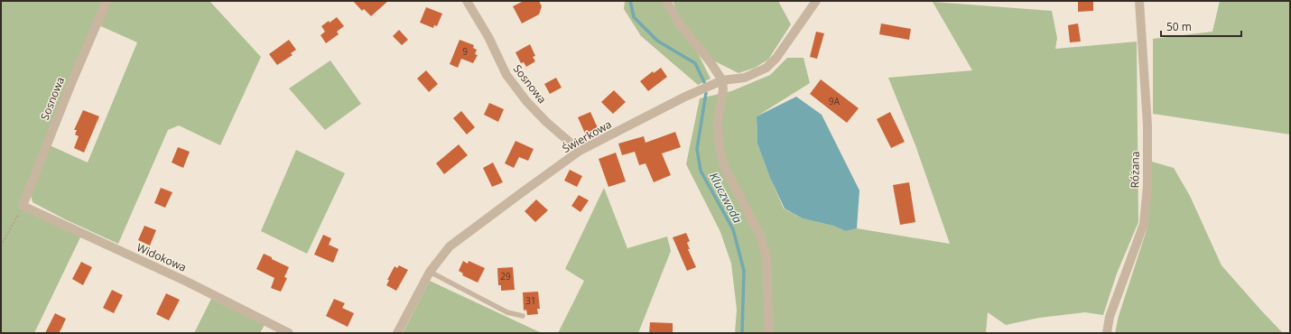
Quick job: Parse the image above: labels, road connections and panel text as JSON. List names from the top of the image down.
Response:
{
  "streets": {
    "street": [
      "Sosnowa",
      "Świerkowa",
      "Różana",
      "Widokowa"
    ]
  },
  "crossings": [
    ["Sosnowa", "Świerkowa"],
    ["Sosnowa", "Widokowa"]
  ],
  "water": ["Kluczwoda"],
  "house_numbers": [
    "9",
    "9A",
    "29",
    "31"
  ],
  "scale_bar": "50 m"
}
